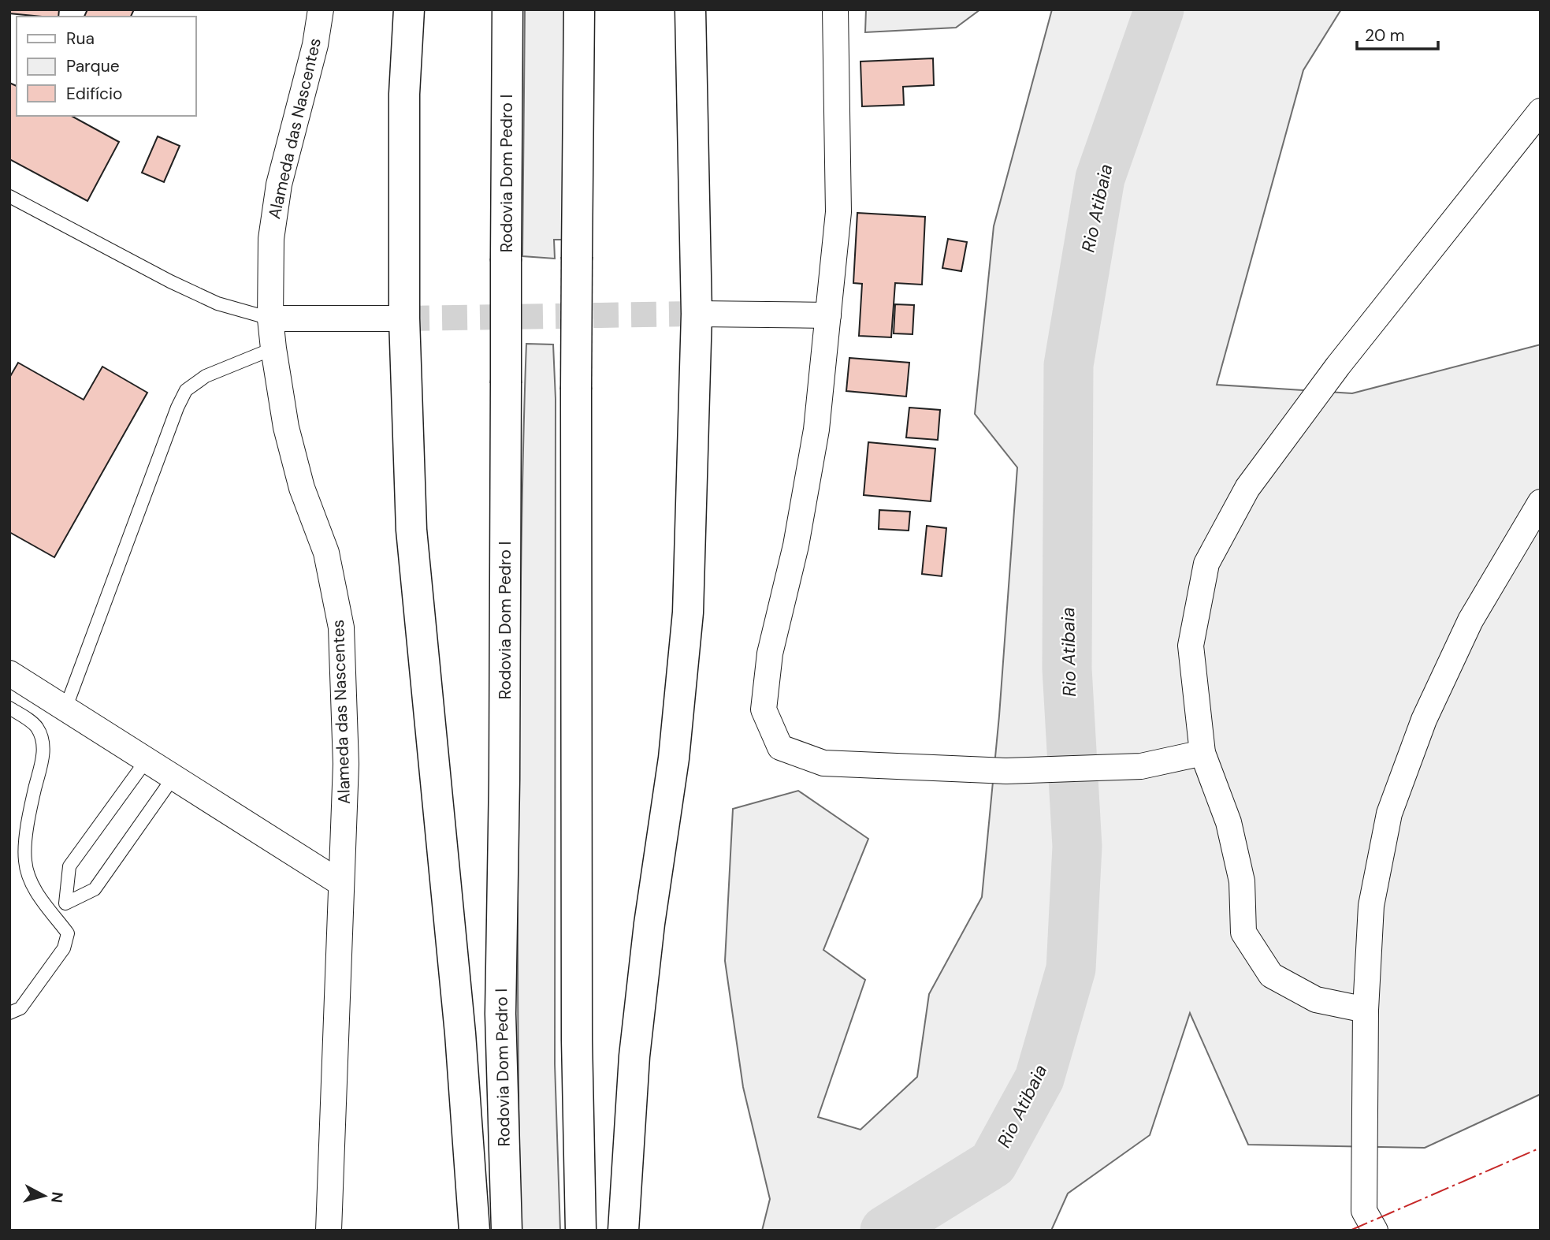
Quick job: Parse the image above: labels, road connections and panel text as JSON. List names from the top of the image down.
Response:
{
  "streets": {
    "highway": ["Rodovia Dom Pedro I"],
    "street": ["Alameda das Nascentes"]
  },
  "water": ["Rio Atibaia"],
  "legend": ["Rua", "Parque", "Edifício"],
  "scale_bar": "20 m",
  "north": "right"
}
